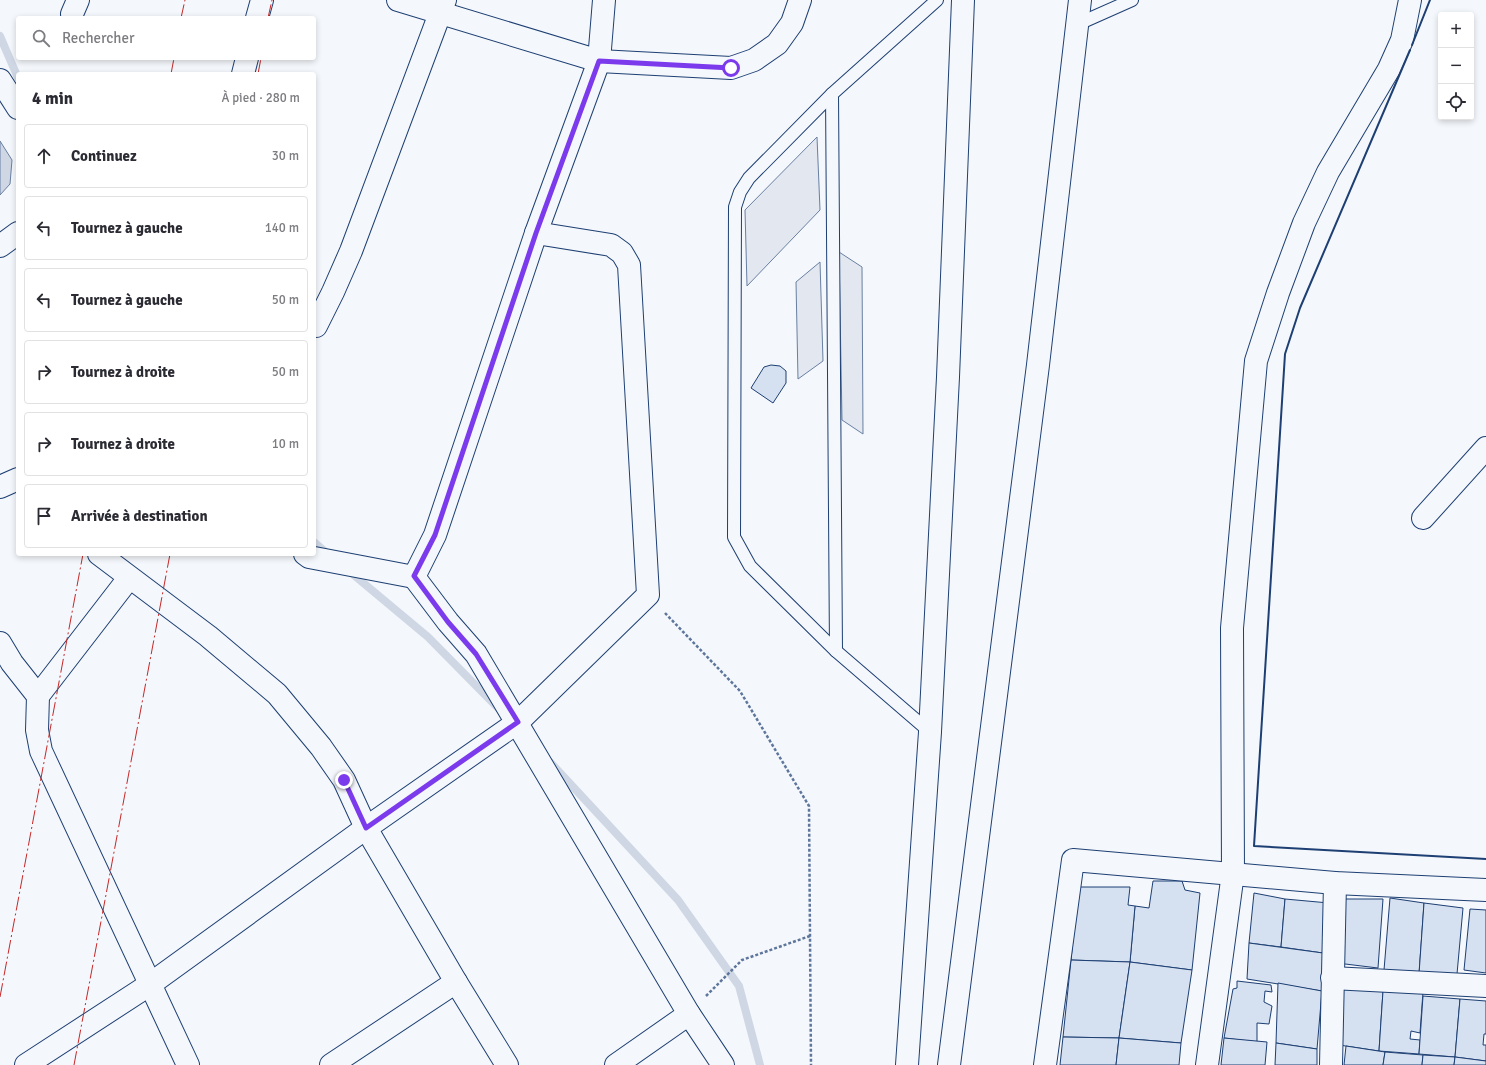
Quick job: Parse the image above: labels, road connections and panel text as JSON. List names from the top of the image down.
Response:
{
  "page": {
    "map_buttons": ["+", "−"],
    "search": "Rechercher",
    "heading": ["4 min", "À pied · 280 m"],
    "list": [
      ["Continuez", "30 m"],
      ["Tournez à gauche", "140 m"],
      ["Tournez à gauche", "50 m"],
      ["Tournez à droite", "50 m"],
      ["Tournez à droite", "10 m"],
      "Arrivée à destination"
    ]
  }
}
